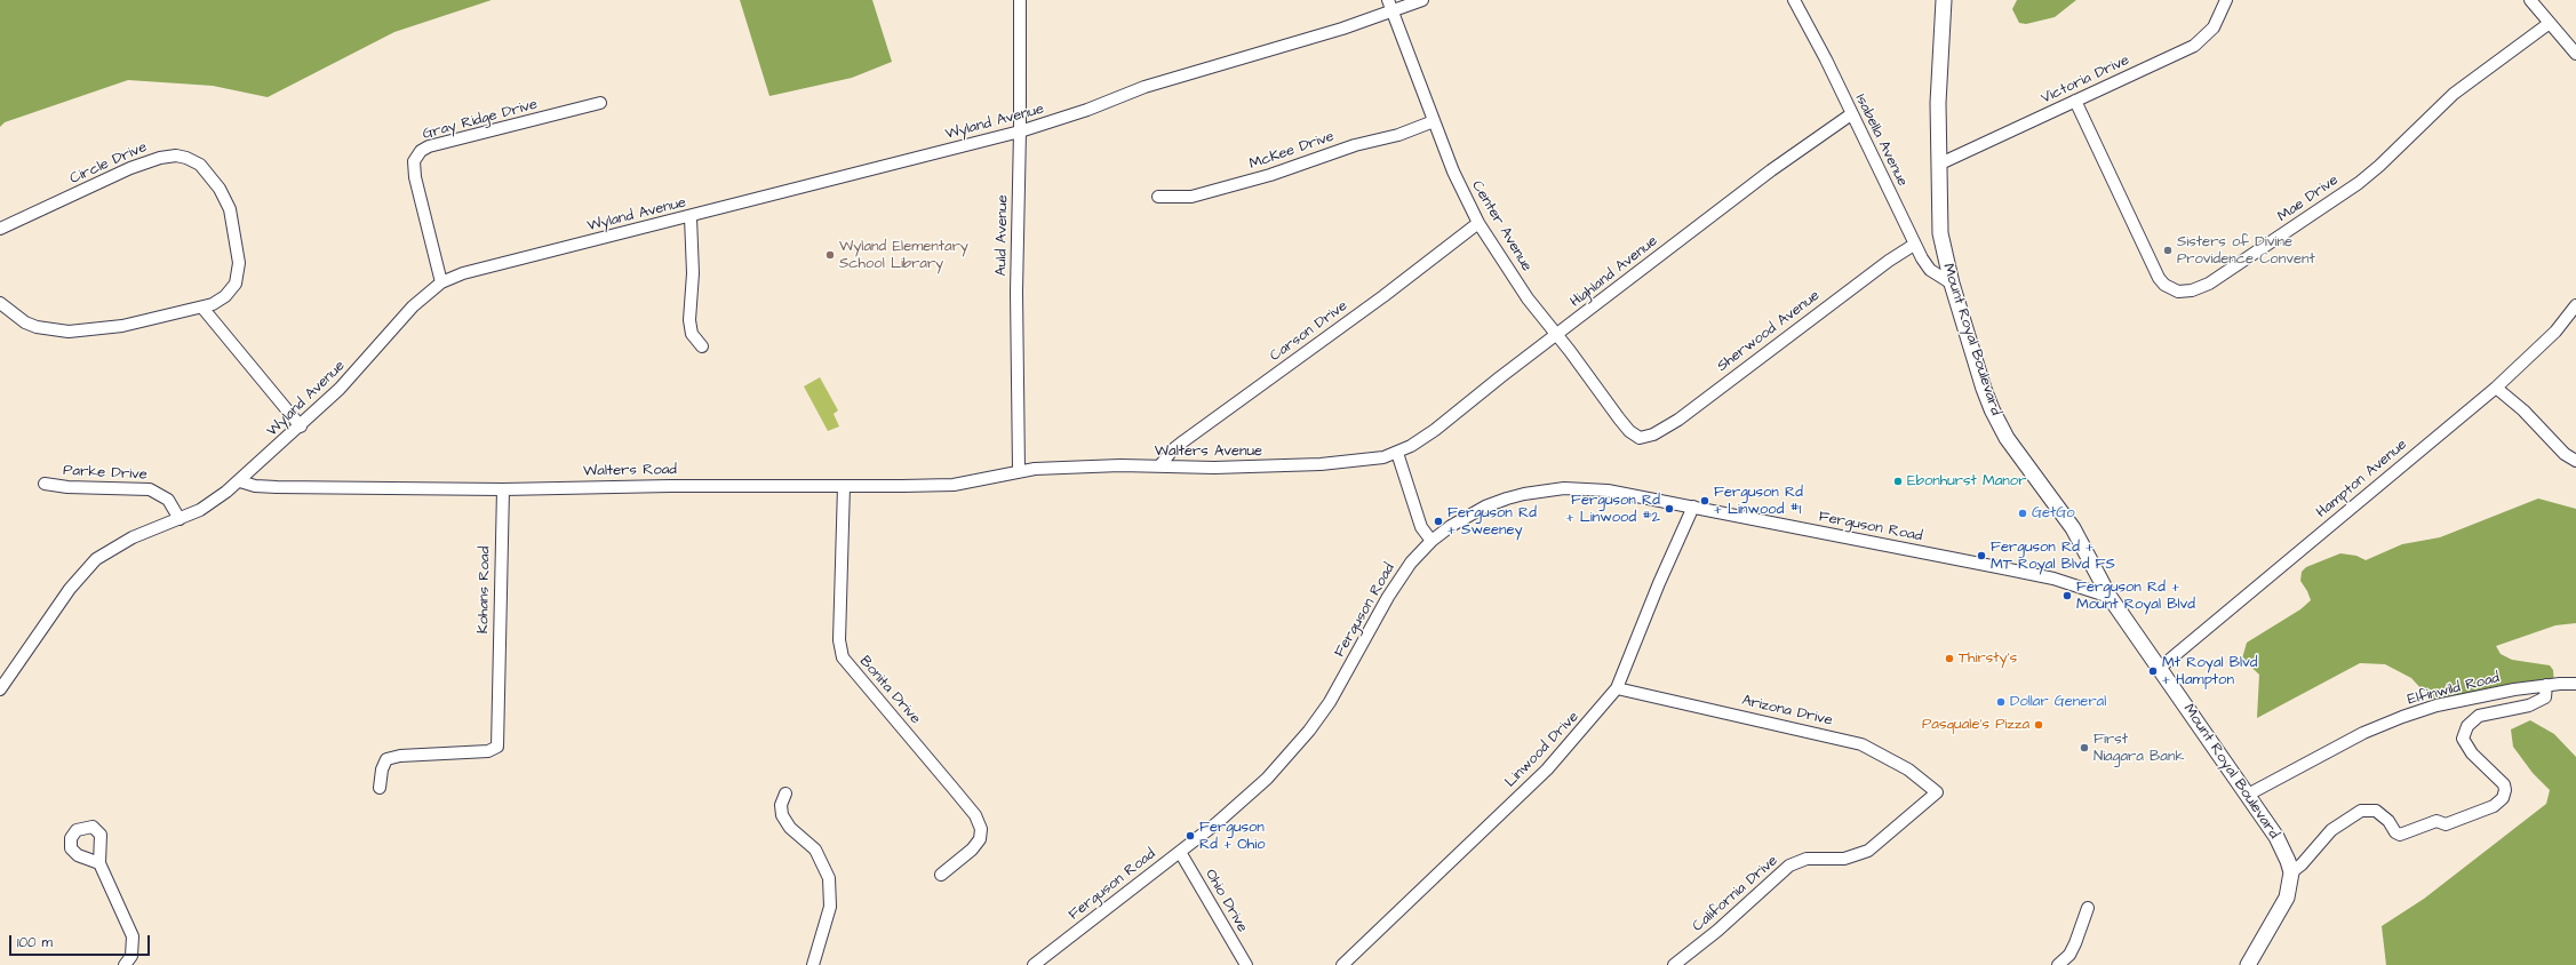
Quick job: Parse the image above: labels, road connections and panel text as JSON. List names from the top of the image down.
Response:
{
  "streets": {
    "main road": ["Mount Royal Boulevard"],
    "street": [
      "Victoria Drive",
      "Gray Ridge Drive",
      "Wyland Avenue",
      "Isabella Avenue",
      "McKee Drive",
      "Circle Drive",
      "Mae Drive",
      "Center Avenue",
      "Auld Avenue",
      "Highland Avenue",
      "Carson Drive",
      "Sherwood Avenue",
      "Walters Avenue",
      "Walters Road",
      "Parke Drive",
      "Hampton Avenue",
      "Ferguson Road",
      "Kohans Road",
      "Elfinwild Road",
      "Bonita Drive",
      "Arizona Drive",
      "Linwood Drive",
      "California Drive",
      "Ohio Drive"
    ]
  },
  "crossings": [
    ["Victoria Drive", "Mae Drive"],
    ["Victoria Drive", "Mount Royal Boulevard"],
    ["Gray Ridge Drive", "Wyland Avenue"],
    ["Wyland Avenue", "Center Avenue"],
    ["Wyland Avenue", "Auld Avenue"],
    ["Wyland Avenue", "Walters Road"],
    ["Wyland Avenue", "Parke Drive"],
    ["Isabella Avenue", "Highland Avenue"],
    ["Isabella Avenue", "Sherwood Avenue"],
    ["Isabella Avenue", "Mount Royal Boulevard"],
    ["McKee Drive", "Center Avenue"],
    ["Center Avenue", "Highland Avenue"],
    ["Center Avenue", "Carson Drive"],
    ["Center Avenue", "Sherwood Avenue"],
    ["Auld Avenue", "Walters Avenue"],
    ["Auld Avenue", "Walters Road"],
    ["Highland Avenue", "Walters Avenue"],
    ["Carson Drive", "Walters Avenue"],
    ["Mount Royal Boulevard", "Hampton Avenue"],
    ["Mount Royal Boulevard", "Ferguson Road"],
    ["Mount Royal Boulevard", "Elfinwild Road"],
    ["Walters Avenue", "Walters Road"],
    ["Walters Road", "Kohans Road"],
    ["Walters Road", "Bonita Drive"],
    ["Ferguson Road", "Linwood Drive"],
    ["Ferguson Road", "Ohio Drive"],
    ["Arizona Drive", "Linwood Drive"],
    ["Arizona Drive", "California Drive"]
  ],
  "places": [
    "Sisters of Divine Providence Convent",
    "Wyland Elementary School Library",
    "Ebonhurst Manor",
    "Ferguson Rd + Linwood #1",
    "Ferguson Rd + Linwood #2",
    "GetGo",
    "Ferguson Rd + Sweeney",
    "Ferguson Rd + MT Royal Blvd FS",
    "Ferguson Rd + Mount Royal Blvd",
    "Thirsty's",
    "Mt Royal Blvd + Hampton",
    "Dollar General",
    "Pasquale's Pizza",
    "First Niagara Bank",
    "Ferguson Rd + Ohio"
  ],
  "scale_bar": "100 m"
}
